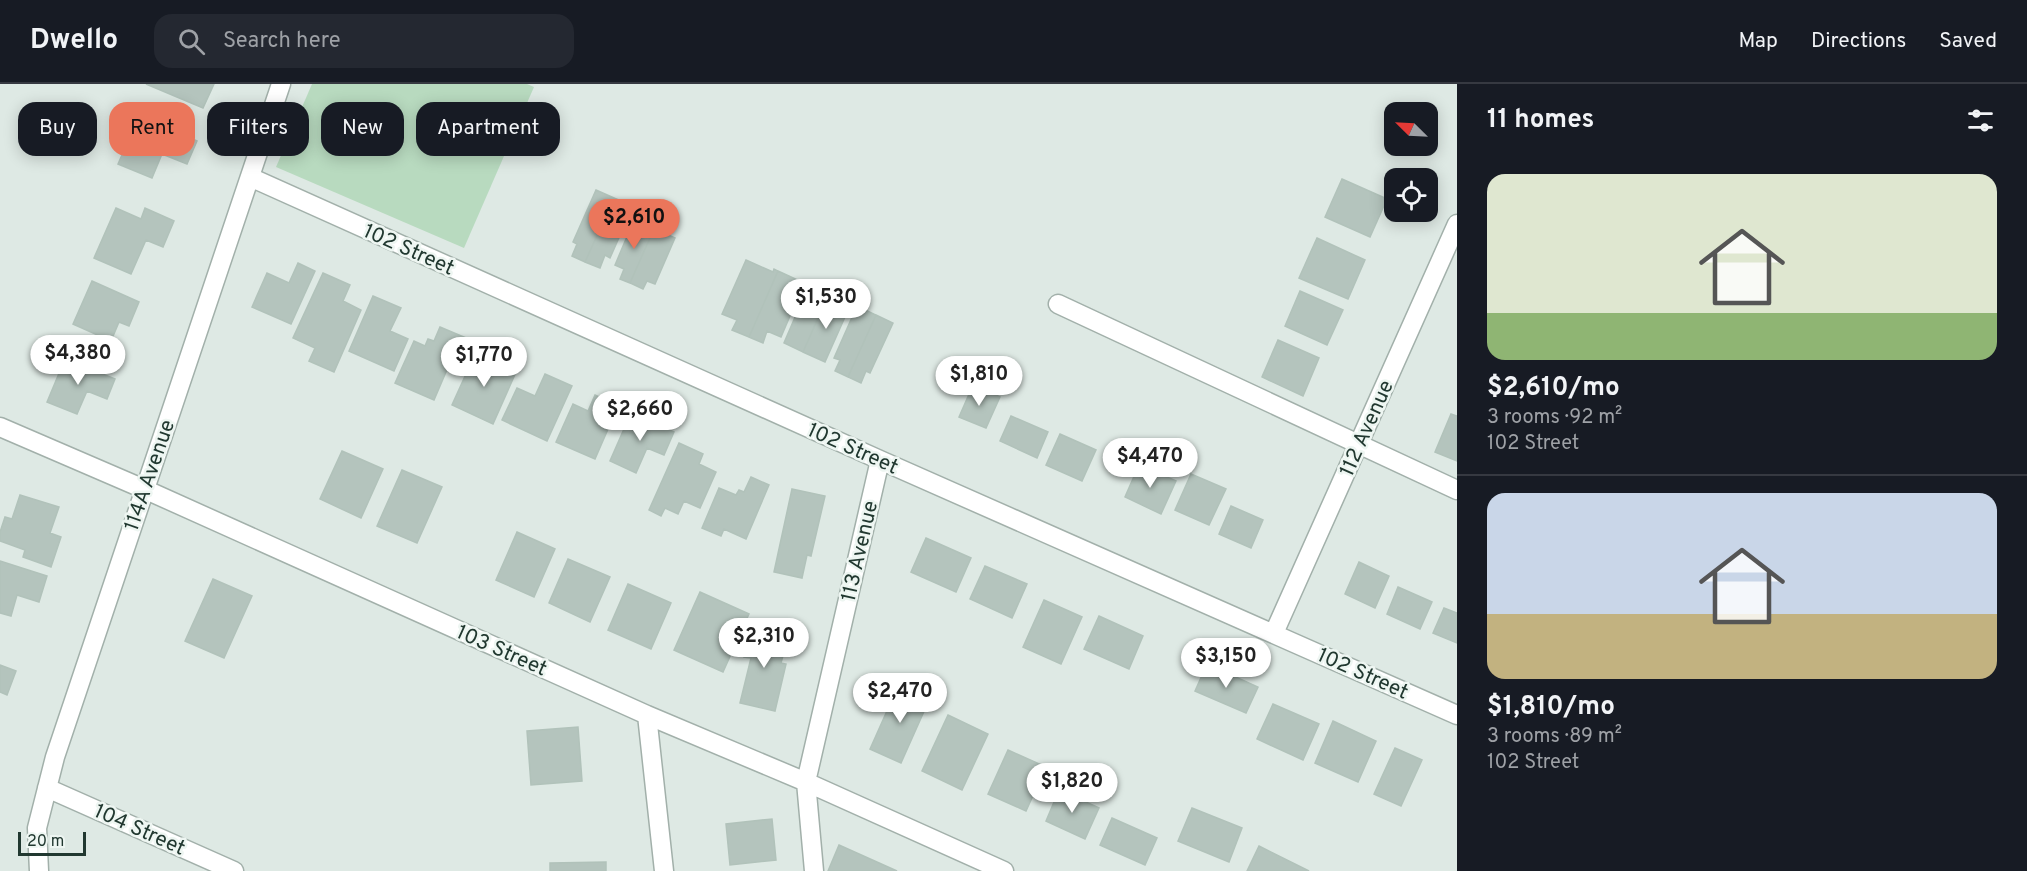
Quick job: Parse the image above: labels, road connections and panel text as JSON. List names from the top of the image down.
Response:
{
  "streets": {
    "street": [
      "102 Street",
      "112 Avenue",
      "114A Avenue",
      "113 Avenue",
      "103 Street",
      "104 Street"
    ]
  },
  "crossings": [
    ["102 Street", "112 Avenue"],
    ["102 Street", "114A Avenue"],
    ["102 Street", "113 Avenue"],
    ["114A Avenue", "103 Street"],
    ["114A Avenue", "104 Street"],
    ["113 Avenue", "103 Street"]
  ],
  "scale_bar": "20 m",
  "north": "top left",
  "page": {
    "header": "Dwello",
    "search": "Search here",
    "nav": ["Map", "Directions", "Saved"],
    "heading": "11 homes",
    "chip": [
      "Buy",
      "Rent",
      "Filters",
      "New",
      "Apartment"
    ],
    "list": [
      {
        "name": "$2,610/mo",
        "note": "3 rooms · 92 m² · 102 Street"
      },
      {
        "name": "$1,810/mo",
        "note": "3 rooms · 89 m² · 102 Street"
      }
    ],
    "price": [
      "$2,610",
      "$1,530",
      "$4,380",
      "$1,770",
      "$1,810",
      "$2,660",
      "$4,470",
      "$2,310",
      "$3,150",
      "$2,470",
      "$1,820"
    ],
    "scale": "20 m"
  }
}
